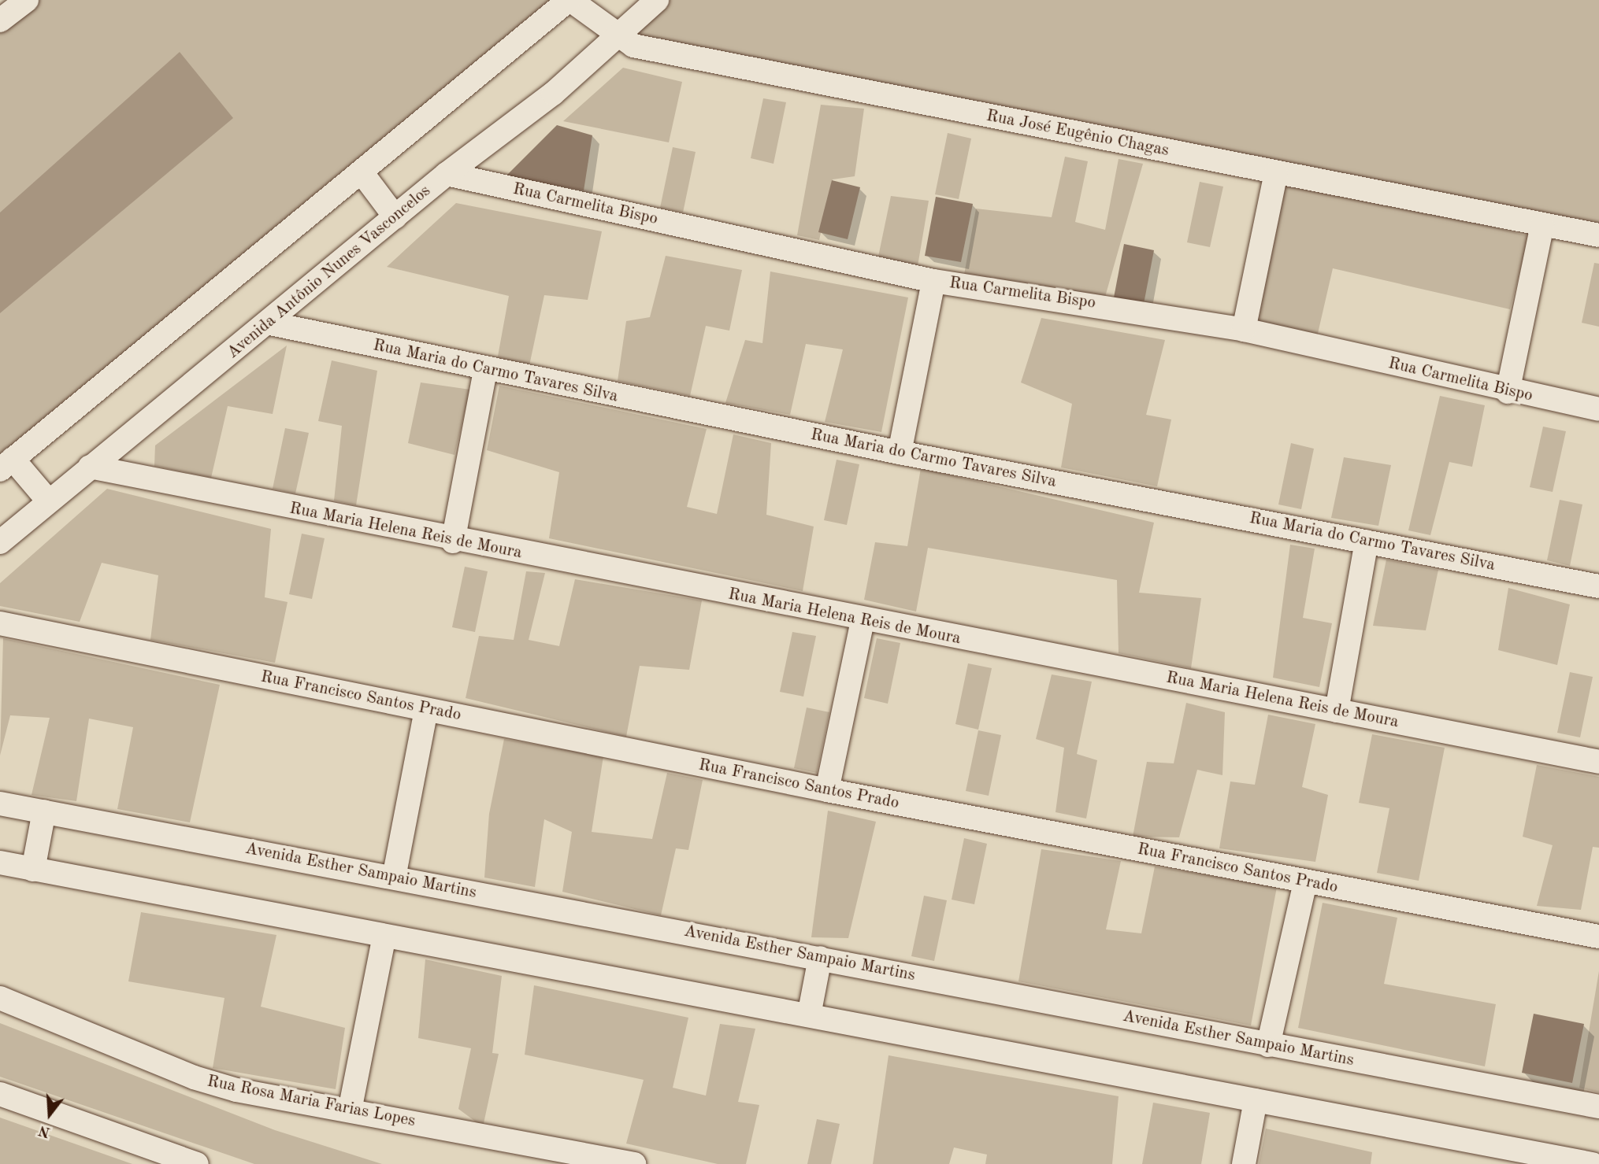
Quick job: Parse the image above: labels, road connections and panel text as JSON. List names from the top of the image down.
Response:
{
  "streets": {
    "street": [
      "Rua José Eugênio Chagas",
      "Rua Carmelita Bispo",
      "Avenida Antônio Nunes Vasconcelos",
      "Rua Maria do Carmo Tavares Silva",
      "Rua Maria Helena Reis de Moura",
      "Rua Francisco Santos Prado",
      "Avenida Esther Sampaio Martins",
      "Rua Rosa Maria Farias Lopes"
    ]
  },
  "crossings": [
    ["Rua José Eugênio Chagas", "Avenida Antônio Nunes Vasconcelos"],
    ["Rua Carmelita Bispo", "Avenida Antônio Nunes Vasconcelos"],
    ["Avenida Antônio Nunes Vasconcelos", "Rua Maria do Carmo Tavares Silva"],
    ["Avenida Antônio Nunes Vasconcelos", "Rua Maria Helena Reis de Moura"]
  ],
  "north": "bottom"
}
